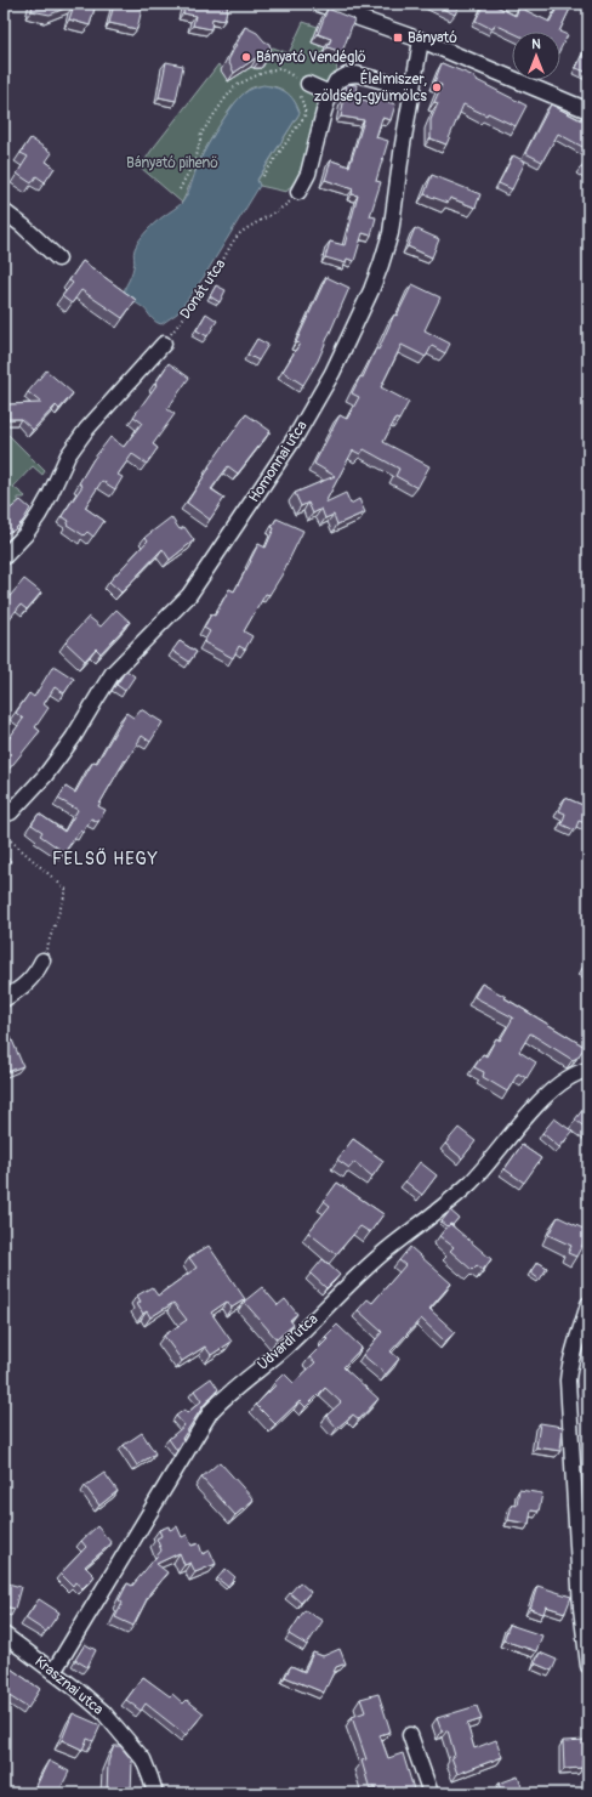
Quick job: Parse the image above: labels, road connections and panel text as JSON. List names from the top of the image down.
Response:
{
  "streets": {
    "street": ["Homonnai utca", "Udvardi utca", "Krasznai utca"],
    "path": ["Donát utca"]
  },
  "crossings": [
    ["Udvardi utca", "Krasznai utca"]
  ],
  "districts": ["FELSŐ HEGY"],
  "parks": ["Bányató pihenő"],
  "places": {
    "transit": ["Bányató"],
    "other": ["Bányató Vendéglő", "Élelmiszer, zöldség-gyümölcs"]
  },
  "north": "top"
}
